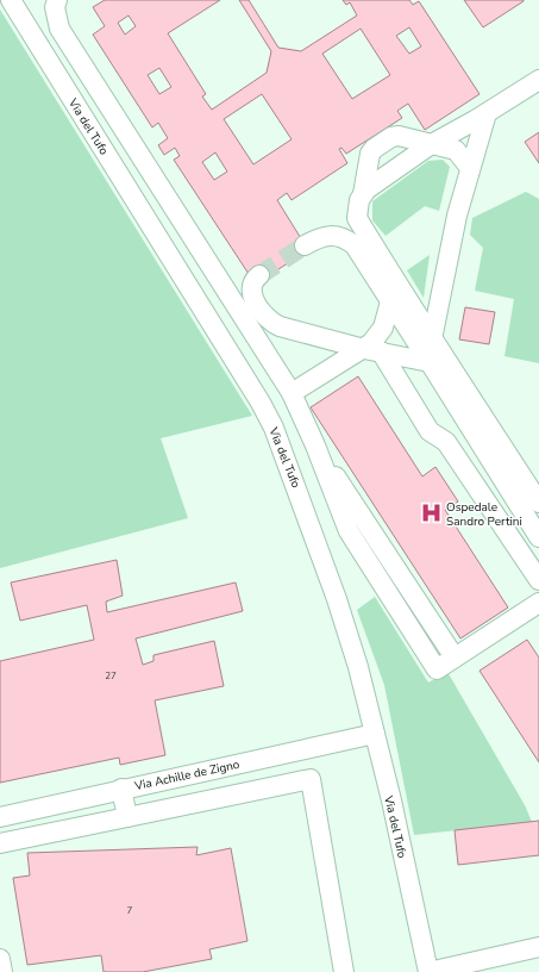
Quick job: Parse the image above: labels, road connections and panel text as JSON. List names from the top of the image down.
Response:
{
  "streets": {
    "street": ["Via del Tufo", "Via Achille de Zigno"]
  },
  "crossings": [
    ["Via del Tufo", "Via Achille de Zigno"]
  ],
  "places": {
    "hospital": ["Ospedale Sandro Pertini"]
  },
  "house_numbers": ["27", "7"]
}
